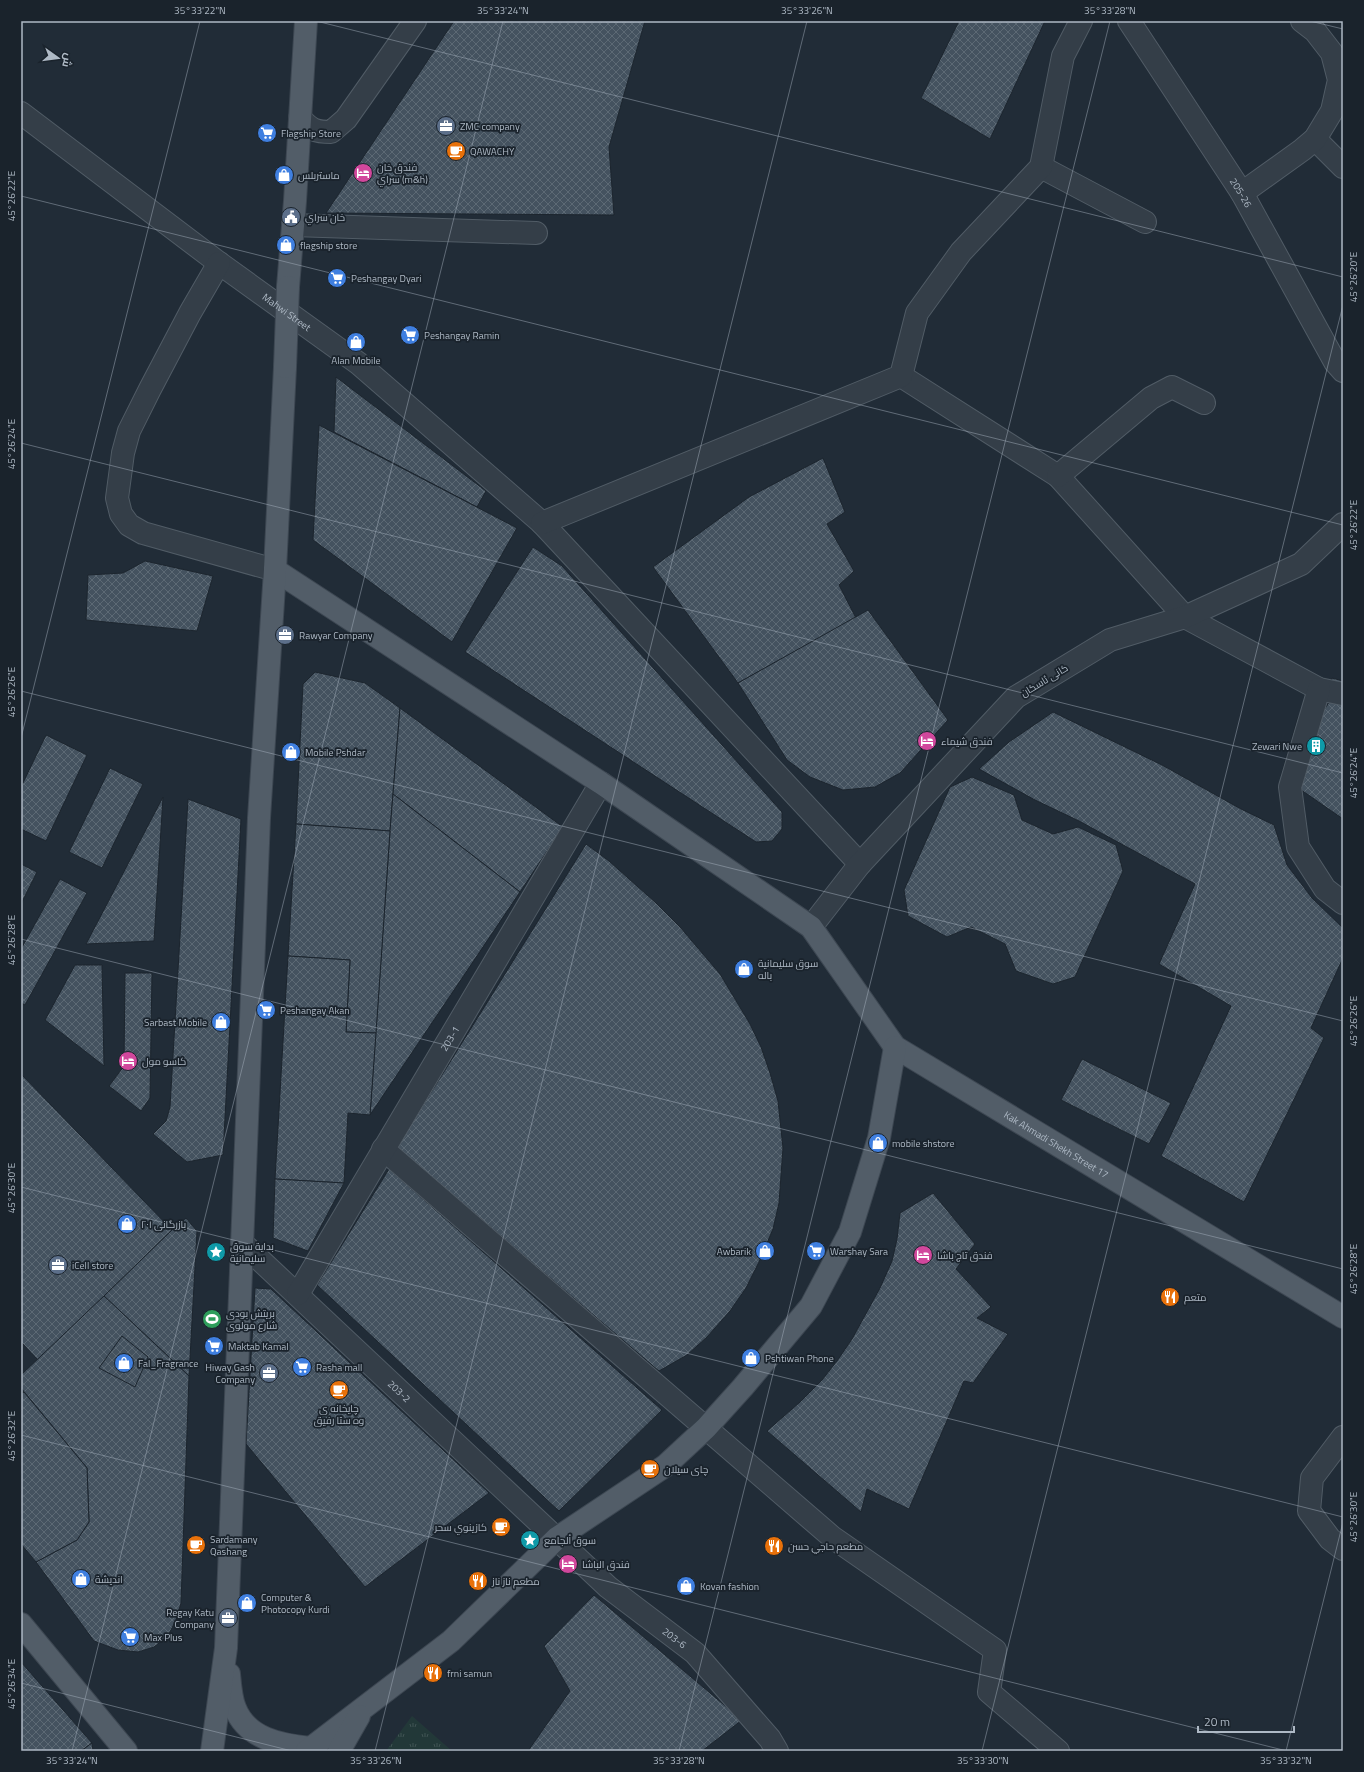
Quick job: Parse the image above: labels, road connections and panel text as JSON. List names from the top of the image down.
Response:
{
  "streets": {
    "main road": ["Kak Ahmadi Shekh Street 17"],
    "street": [
      "205-26",
      "Mahwi Street",
      "کانی ئاسکان",
      "203-1",
      "203-2",
      "203-6"
    ]
  },
  "crossings": [
    ["Mahwi Street", "کانی ئاسکان"],
    ["کانی ئاسکان", "Kak Ahmadi Shekh Street 17"],
    ["203-1", "203-2"],
    ["203-2", "203-6"]
  ],
  "places": {
    "office": [
      "ZMC company",
      "Rawyar Company",
      "iCell store",
      "Hiway Gash Company",
      "Regay Katu Company"
    ],
    "supermarket": [
      "Flagship Store",
      "Peshangay Dyari",
      "Peshangay Ramin",
      "Peshangay Akan",
      "Warshay Sara",
      "Maktab Kamal",
      "Rasha mall",
      "Max Plus"
    ],
    "cafe": [
      "QAWACHY",
      "چايخانه ى وه ستا رفيق",
      "چای سیلان",
      "كازينوي سحر",
      "Sardamany Qashang"
    ],
    "hotel": [
      "فندق خان سراي (m&h)",
      "فندق شيماء",
      "كاسو مول",
      "فندق تاج باشا",
      "فندق الباشا"
    ],
    "shop": [
      "ماستربلس",
      "flagship store",
      "Alan Mobile",
      "Mobile Pshdar",
      "سوق سليمانية باله",
      "Sarbast Mobile",
      "mobile shstore",
      "بازرگانی ٢٠١",
      "Awbarik",
      "Pshtiwan Phone",
      "Fal_Fragrance",
      "انديشة",
      "Kovan fashion",
      "Computer & Photocopy Kurdi"
    ],
    "public building": ["خان سراي"],
    "building": ["Zewari Nwe"],
    "place": ["بداية سوق سليمانية", "سوق ألجامع"],
    "restaurant": [
      "متعم",
      "مطعم حاجي حسن",
      "مطعم ناز ناز",
      "frni samun"
    ],
    "sports": ["بريتش بودى شارع مولوى"]
  },
  "scale_bar": "20 m",
  "north": "right",
  "coordinates": [
    "35°33'22\"N",
    "35°33'24\"N",
    "35°33'26\"N",
    "35°33'28\"N",
    "45°26'22\"E",
    "45°26'20\"E",
    "45°26'24\"E",
    "45°26'26\"E",
    "45°26'28\"E",
    "45°26'30\"E",
    "45°26'32\"E",
    "45°26'34\"E",
    "35°33'30\"N",
    "35°33'32\"N"
  ]
}
